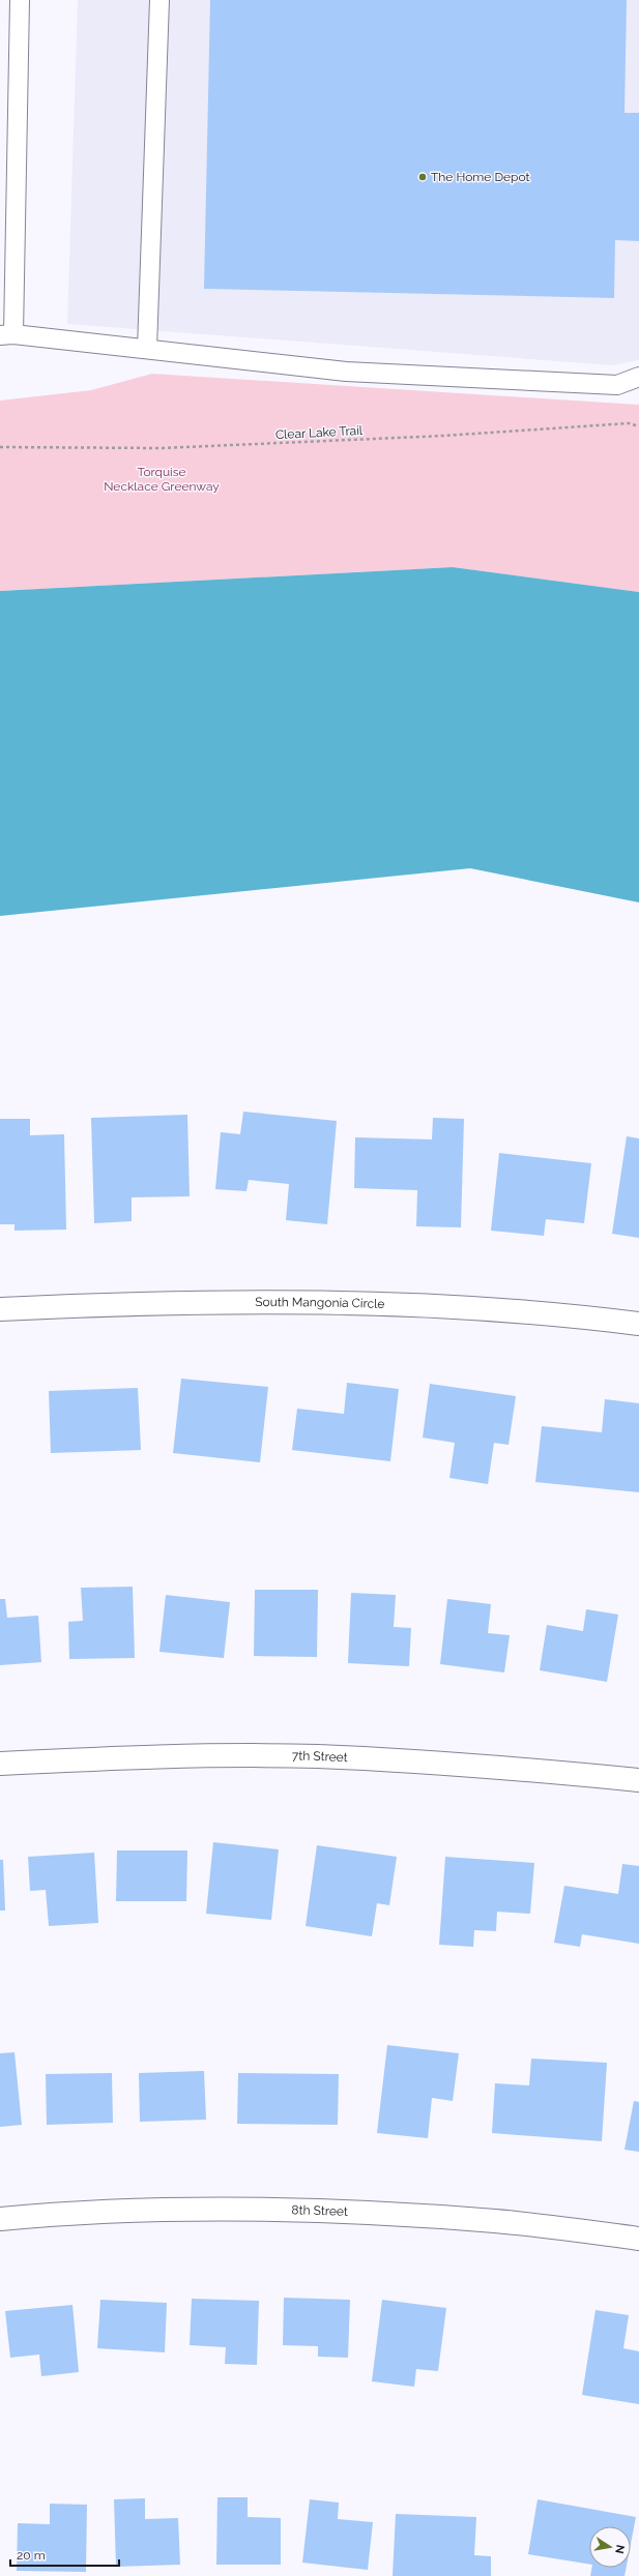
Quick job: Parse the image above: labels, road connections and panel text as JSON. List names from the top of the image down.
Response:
{
  "streets": {
    "street": ["South Mangonia Circle", "7th Street", "8th Street"],
    "path": ["Clear Lake Trail"]
  },
  "parks": ["Torquise Necklace Greenway"],
  "places": ["The Home Depot"],
  "scale_bar": "20 m",
  "north": "right"
}
